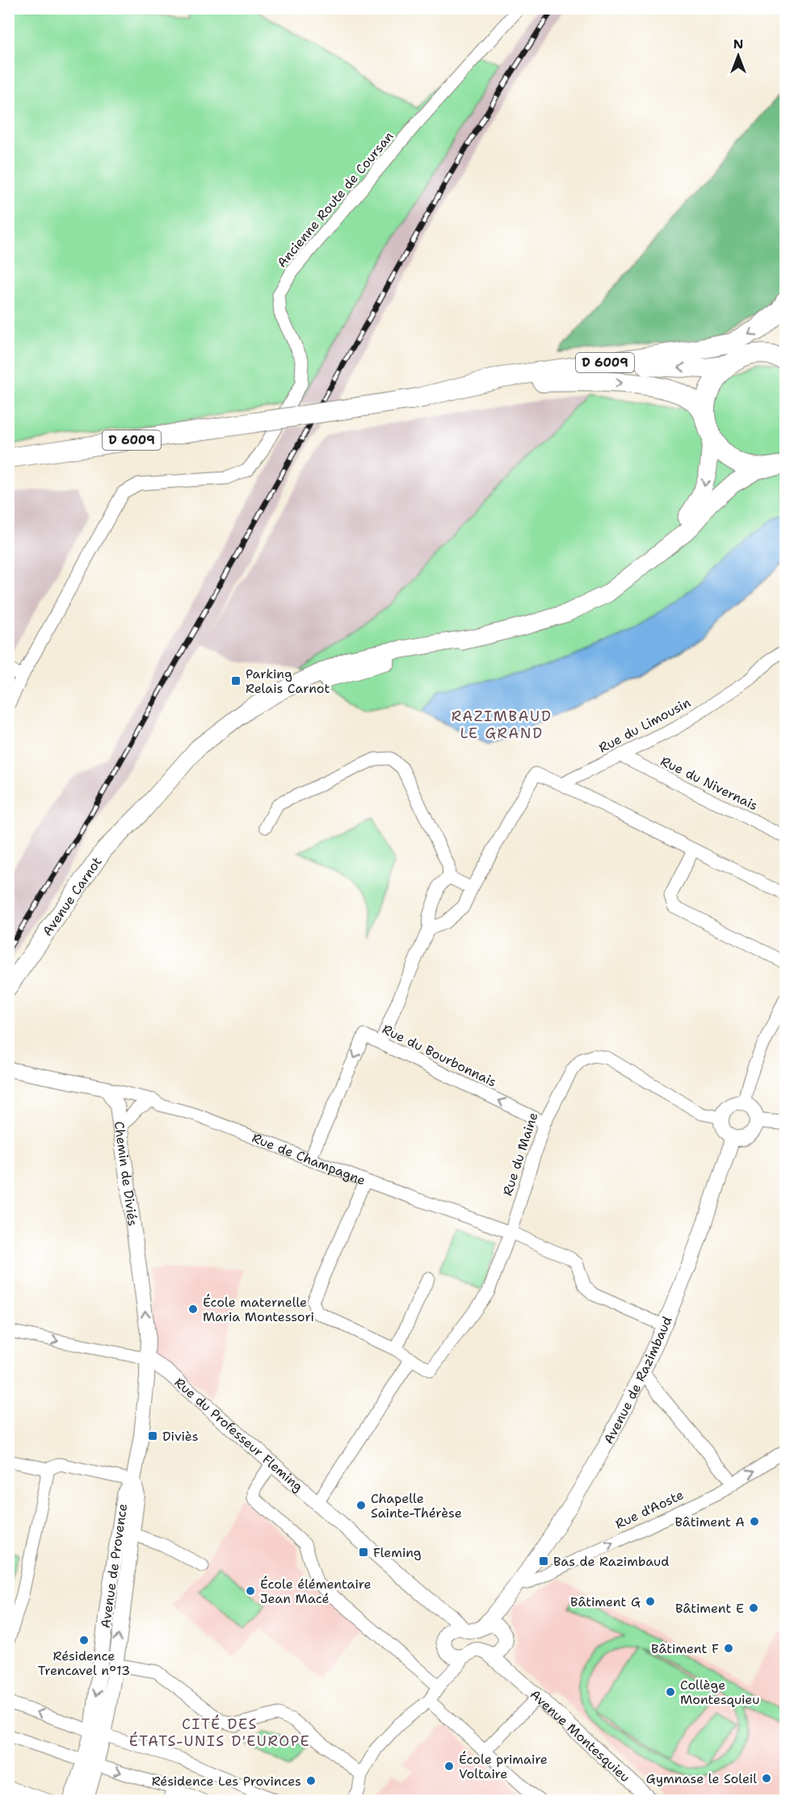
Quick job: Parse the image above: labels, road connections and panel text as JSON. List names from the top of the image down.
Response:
{
  "streets": {
    "main road": ["D 6009", "Avenue Carnot"],
    "street": [
      "Ancienne Route de Coursan",
      "Rue du Limousin",
      "Rue du Nivernais",
      "Rue du Bourbonnais",
      "Rue du Maine",
      "Rue de Champagne",
      "Chemin de Diviés",
      "Avenue de Razimbaud",
      "Rue du Professeur Fleming",
      "Rue d'Aoste",
      "Avenue de Provence",
      "Avenue Montesquieu"
    ]
  },
  "crossings": [
    ["Rue du Limousin", "Rue du Nivernais"],
    ["Rue du Bourbonnais", "Rue du Maine"],
    ["Rue du Bourbonnais", "Rue de Champagne"],
    ["Rue du Maine", "Rue de Champagne"],
    ["Rue du Maine", "Avenue de Razimbaud"],
    ["Rue de Champagne", "Chemin de Diviés"],
    ["Rue de Champagne", "Avenue de Razimbaud"],
    ["Chemin de Diviés", "Rue du Professeur Fleming"],
    ["Avenue de Razimbaud", "Rue d'Aoste"]
  ],
  "one_way": ["Chemin de Diviés", "Rue d'Aoste"],
  "districts": ["RAZIMBAUD LE GRAND", "CITÉ DES ÉTATS-UNIS D'EUROPE"],
  "places": {
    "transit": [
      "Parking Relais Carnot",
      "Diviès",
      "Fleming",
      "Bas de Razimbaud"
    ],
    "other": [
      "École maternelle Maria Montessori",
      "Chapelle Sainte-Thérèse",
      "Bâtiment A",
      "École élémentaire Jean Macé",
      "Bâtiment G",
      "Bâtiment E",
      "Résidence Trencavel n°13",
      "Bâtiment F",
      "Collège Montesquieu",
      "École primaire Voltaire",
      "Gymnase le Soleil",
      "Résidence Les Provinces"
    ]
  },
  "north": "top"
}
